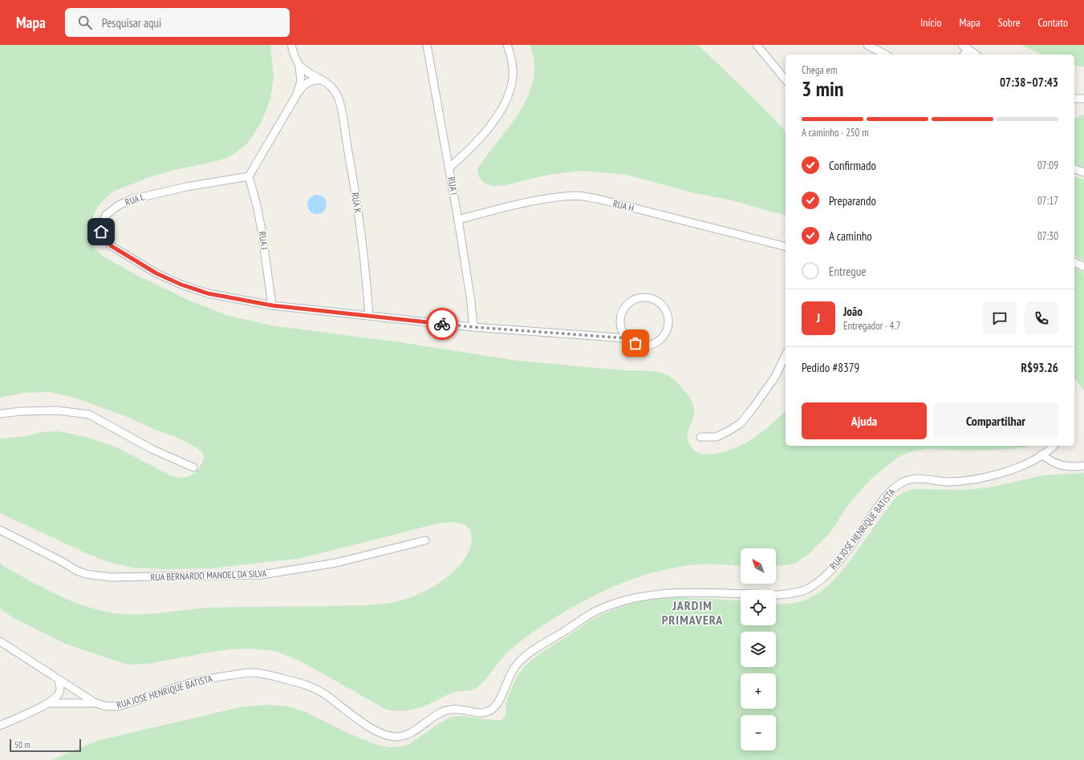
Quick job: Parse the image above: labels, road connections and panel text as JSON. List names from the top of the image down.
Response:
{
  "streets": {
    "street": [
      "RUA I",
      "RUA L",
      "RUA K",
      "RUA H",
      "RUA J",
      "RUA JOSÉ HENRIQUE BATISTA",
      "RUA BERNARDO MANOEL DA SILVA"
    ]
  },
  "crossings": [
    ["RUA I", "RUA H"],
    ["RUA L", "RUA J"]
  ],
  "districts": ["JARDIM PRIMAVERA"],
  "scale_bar": "50 m",
  "north": "top left",
  "page": {
    "header": "Mapa",
    "search": "Pesquisar aqui",
    "nav": [
      "Início",
      "Mapa",
      "Sobre",
      "Contato"
    ],
    "heading": ["3 min", "Chega em", "07:38–07:43"],
    "panel": [
      "João",
      "Entregador · 4.7",
      "Pedido #8379",
      "R$93.26"
    ],
    "bar": "A caminho · 250 m",
    "list": [
      ["Confirmado", "07:09"],
      ["Preparando", "07:17"],
      ["A caminho", "07:30"],
      "Entregue"
    ],
    "round": "J",
    "buttons": ["Ajuda", "Compartilhar"],
    "map_buttons": ["+", "−"],
    "scale": "50 m"
  }
}
